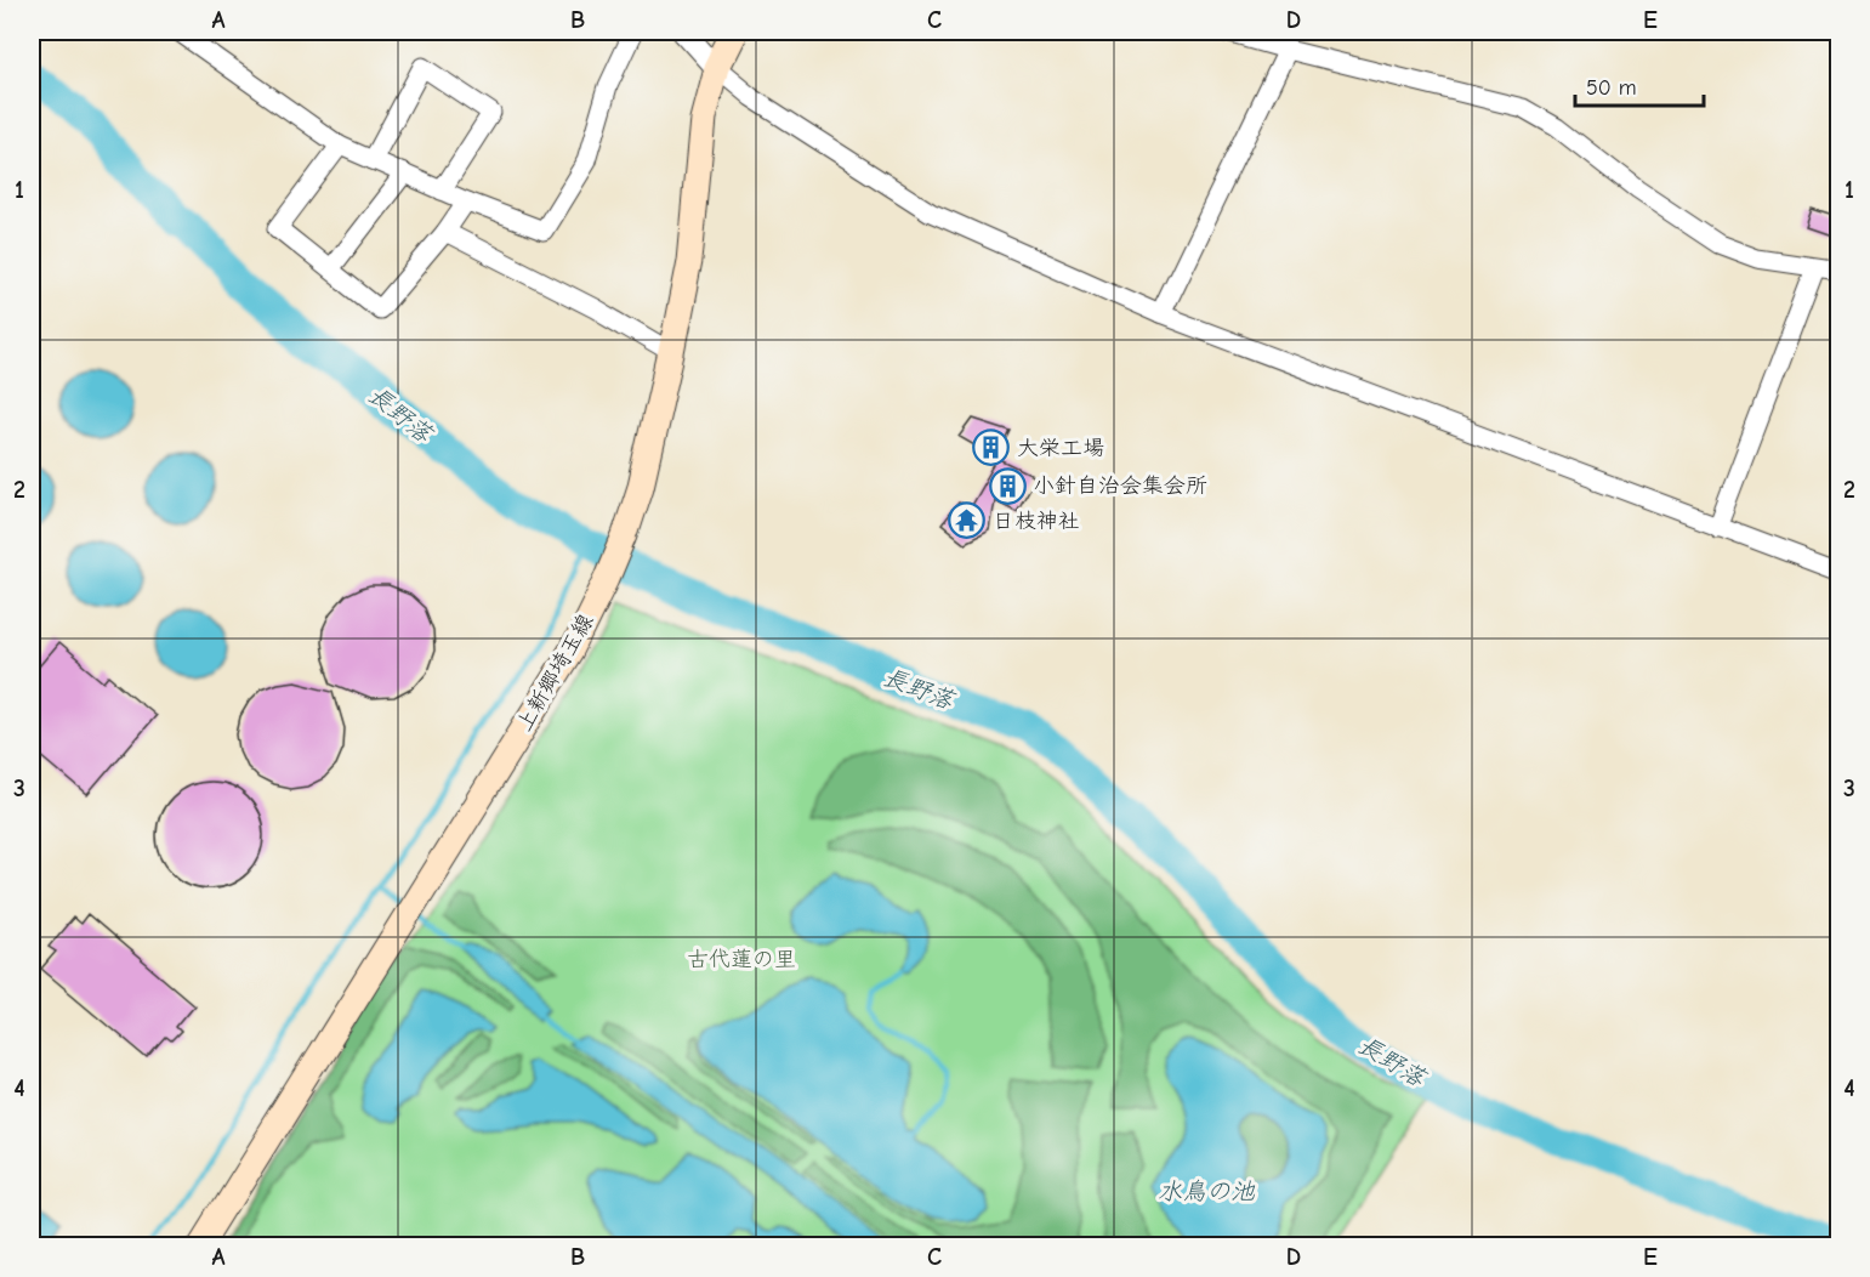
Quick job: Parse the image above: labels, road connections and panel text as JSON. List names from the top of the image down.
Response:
{
  "streets": {
    "main road": ["上新郷埼玉線"]
  },
  "water": ["長野落", "水鳥の池"],
  "parks": ["古代蓮の里"],
  "places": {
    "building": ["大栄工場", "小針自治会集会所"],
    "temple": ["日枝神社"]
  },
  "scale_bar": "50 m",
  "grid": {
    "columns": [
      "A",
      "B",
      "C",
      "D",
      "E"
    ],
    "rows": [
      "1",
      "2",
      "3",
      "4"
    ]
  }
}
